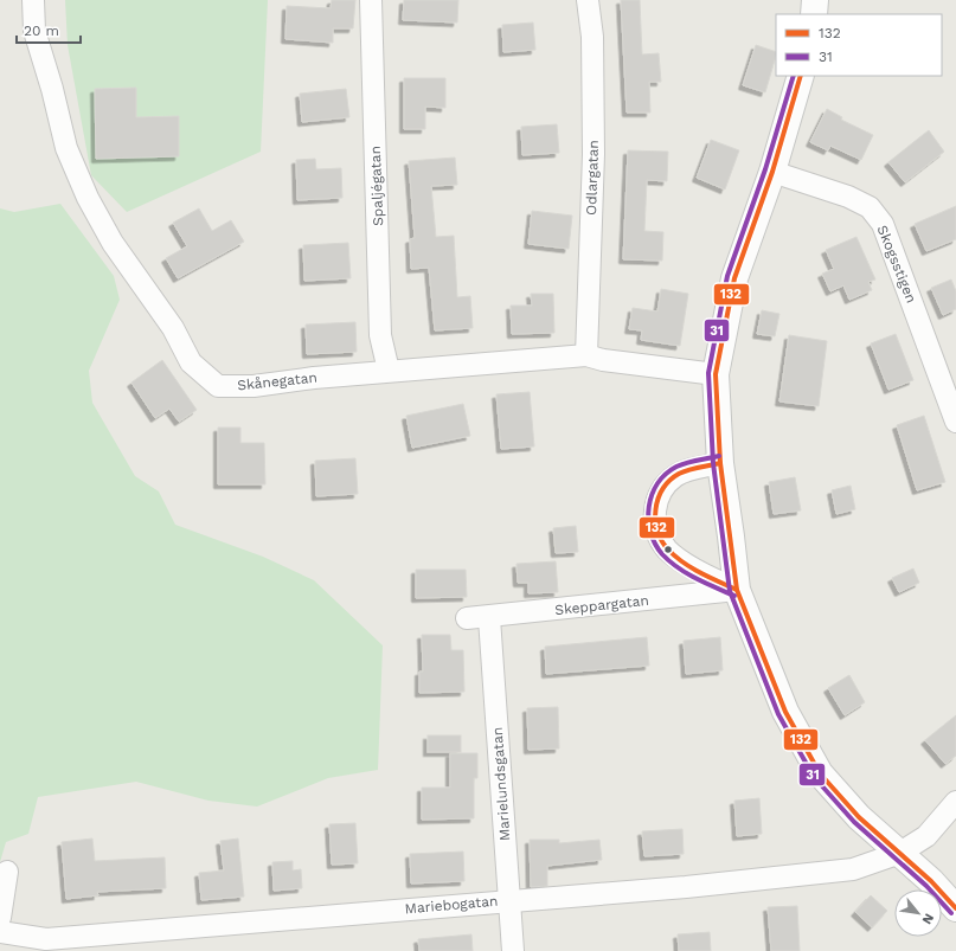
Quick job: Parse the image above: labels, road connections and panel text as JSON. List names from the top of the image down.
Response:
{
  "streets": {
    "street": [
      "Odlargatan",
      "Spaljégatan",
      "Skogsstigen",
      "Skånegatan",
      "Skeppargatan",
      "Marielundsgatan",
      "Mariebogatan"
    ]
  },
  "crossings": [
    ["Odlargatan", "Skånegatan"],
    ["Spaljégatan", "Skånegatan"],
    ["Skeppargatan", "Marielundsgatan"],
    ["Marielundsgatan", "Mariebogatan"]
  ],
  "lines": ["transit line 132", "transit line 31"],
  "legend": ["132", "31"],
  "scale_bar": "20 m",
  "north": "bottom right"
}
